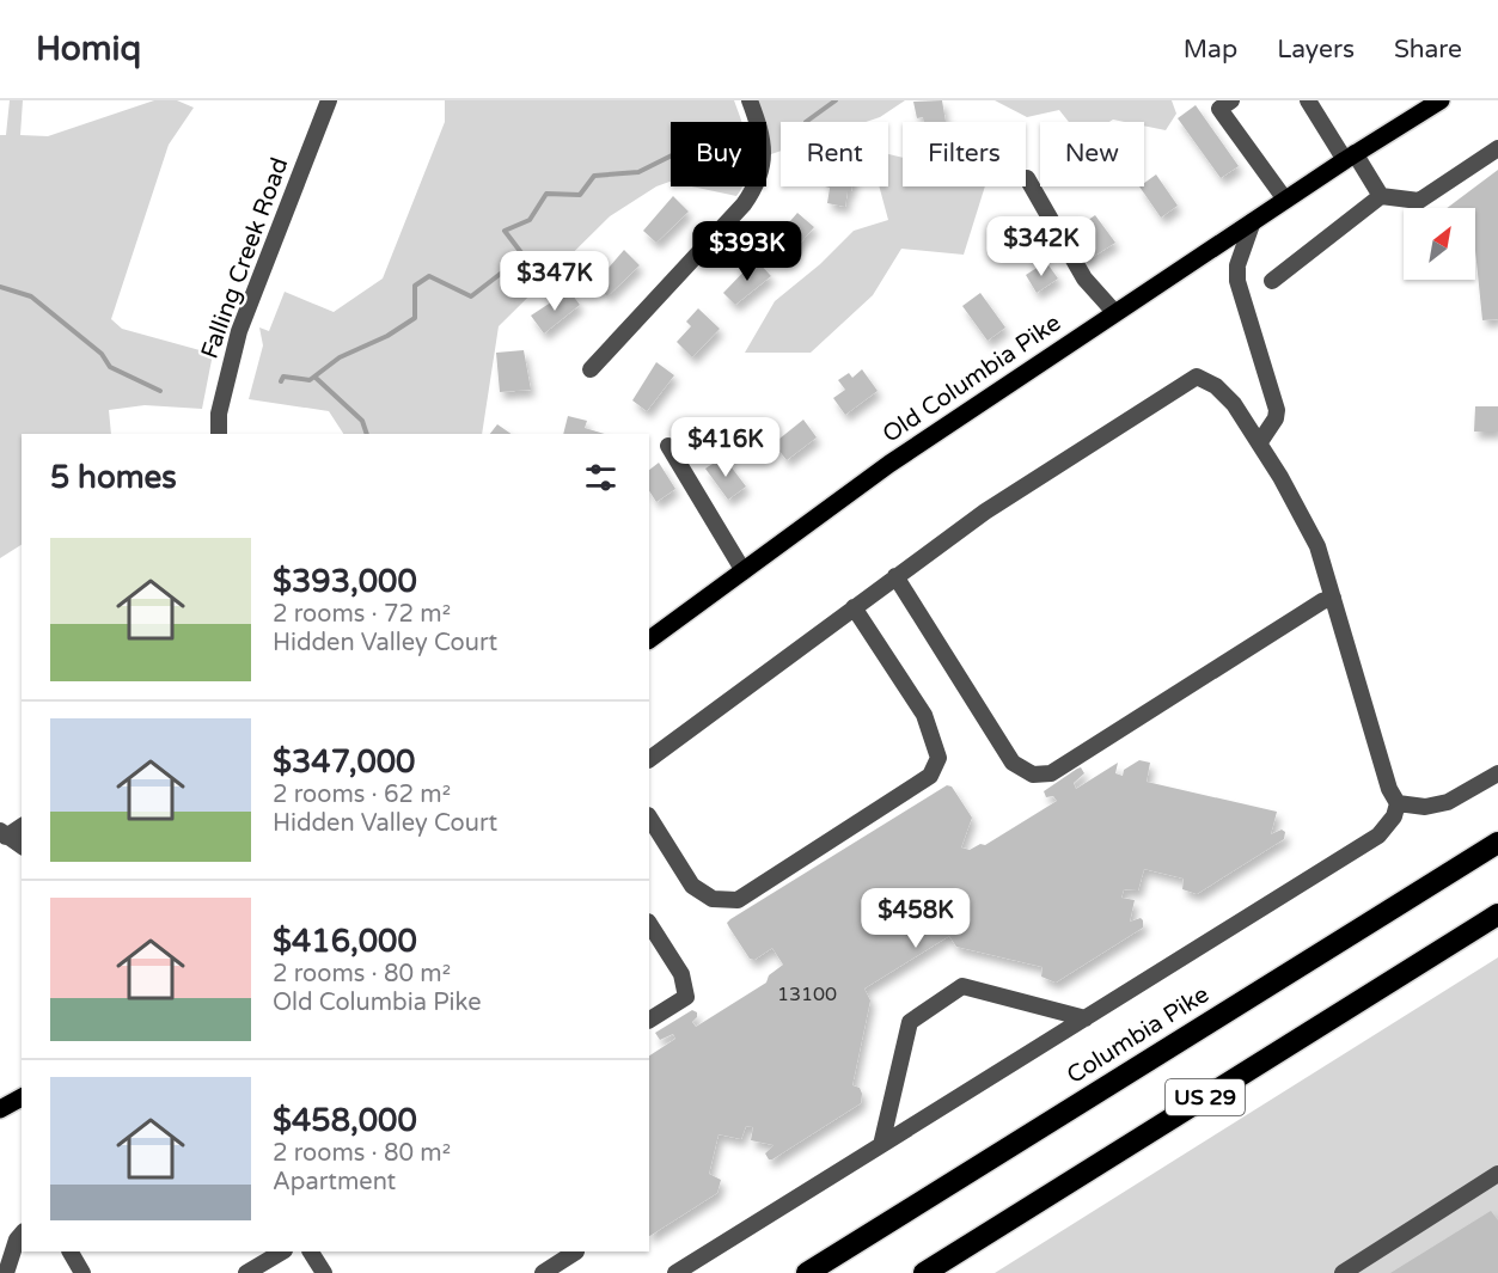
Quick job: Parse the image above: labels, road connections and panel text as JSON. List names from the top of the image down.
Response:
{
  "streets": {
    "highway": ["Columbia Pike", "US 29"],
    "main road": ["Old Columbia Pike"],
    "street": ["Falling Creek Road"]
  },
  "house_numbers": ["13100"],
  "north": "top right",
  "page": {
    "header": "Homiq",
    "nav": ["Map", "Layers", "Share"],
    "chip": [
      "Buy",
      "Rent",
      "Filters",
      "New"
    ],
    "price": [
      "$342K",
      "$393K",
      "$347K",
      "$416K",
      "$458K"
    ],
    "heading": "5 homes",
    "list": [
      {
        "name": "$393,000",
        "note": "2 rooms · 72 m² · Hidden Valley Court"
      },
      {
        "name": "$347,000",
        "note": "2 rooms · 62 m² · Hidden Valley Court"
      },
      {
        "name": "$416,000",
        "note": "2 rooms · 80 m² · Old Columbia Pike"
      },
      {
        "name": "$458,000",
        "note": "2 rooms · 80 m² · Apartment"
      }
    ]
  }
}
